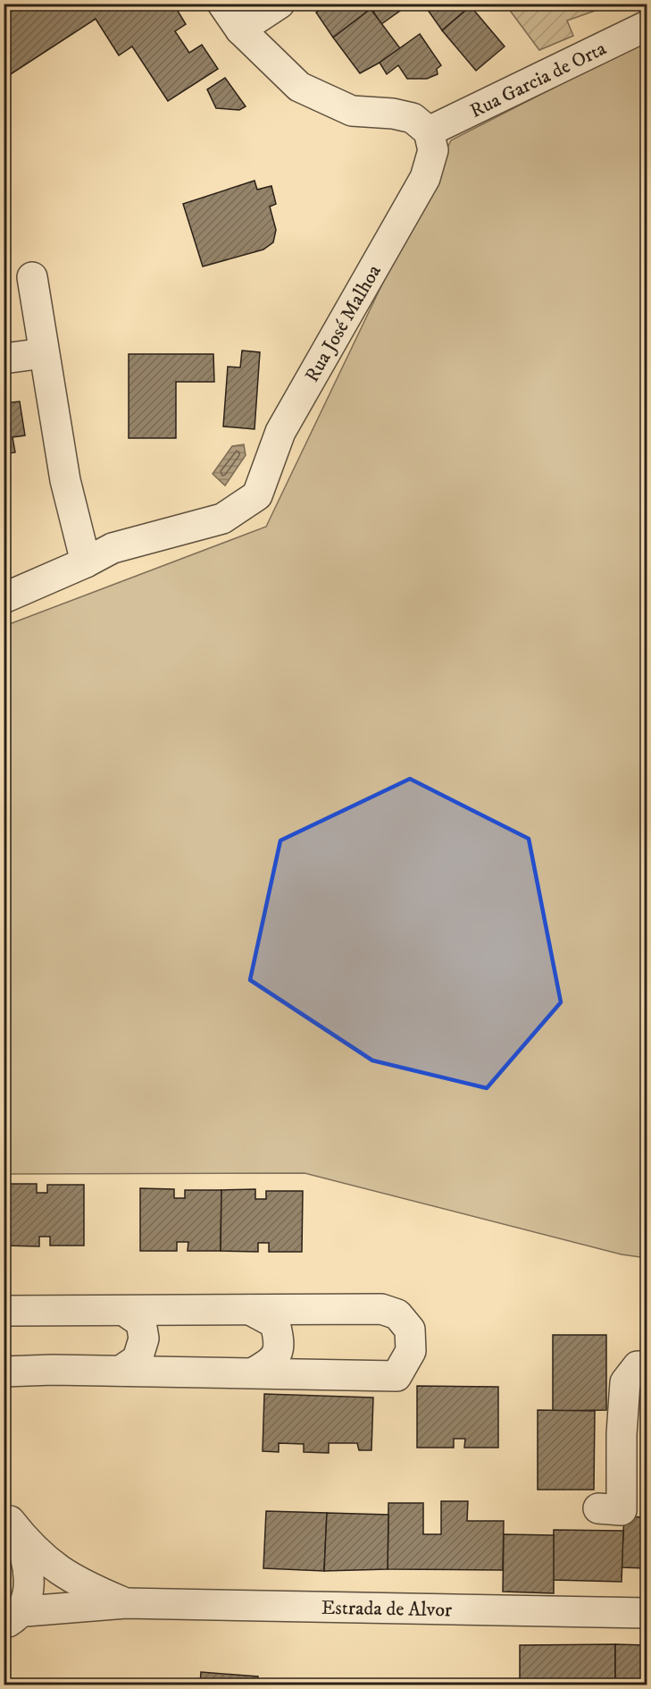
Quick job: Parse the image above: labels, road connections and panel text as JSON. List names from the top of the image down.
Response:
{
  "streets": {
    "street": ["Rua Garcia de Orta", "Rua José Malhoa", "Estrada de Alvor"]
  },
  "crossings": [
    ["Rua Garcia de Orta", "Rua José Malhoa"]
  ]
}
